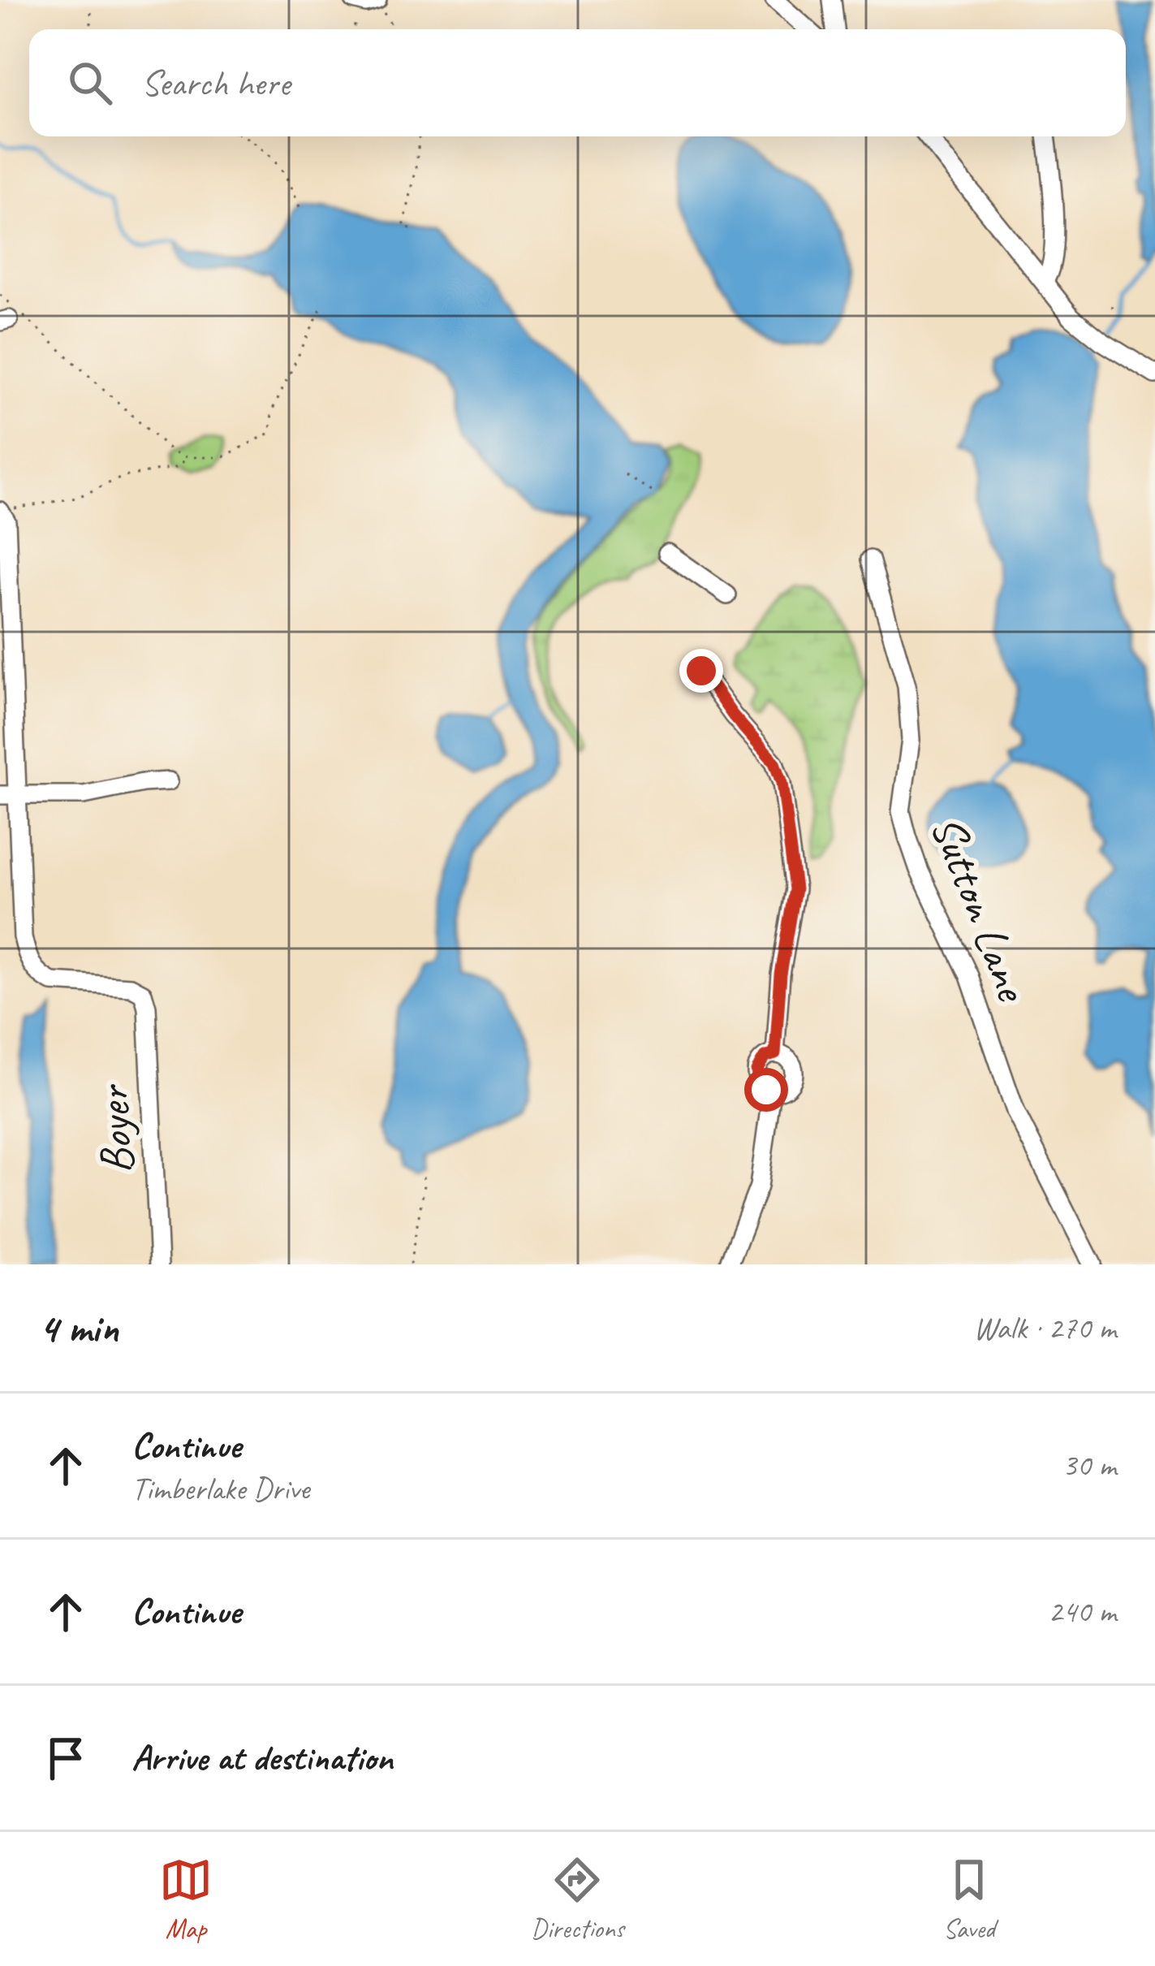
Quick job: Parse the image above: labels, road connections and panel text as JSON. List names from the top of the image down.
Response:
{
  "streets": {
    "street": ["Sutton Lane", "Boyer"]
  },
  "page": {
    "search": "Search here",
    "heading": ["4 min", "Walk · 270 m"],
    "list": [
      ["Continue", "Timberlake Drive", "30 m"],
      ["Continue", "240 m"],
      "Arrive at destination"
    ],
    "nav": ["Map", "Directions", "Saved"]
  }
}
